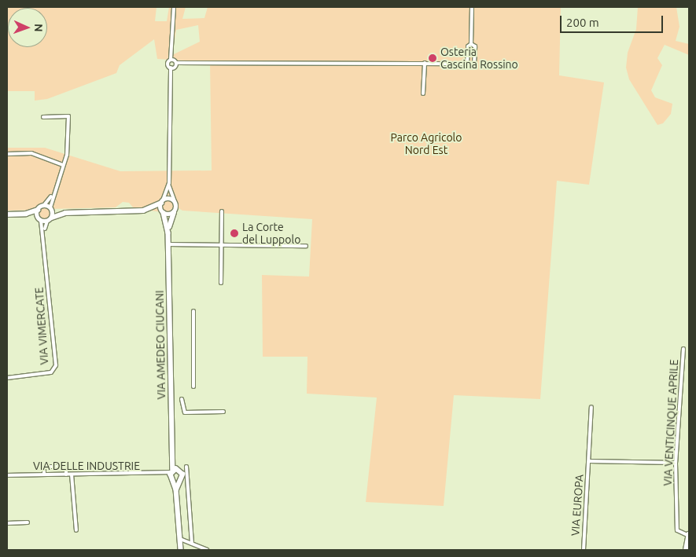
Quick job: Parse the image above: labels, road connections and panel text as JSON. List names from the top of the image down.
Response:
{
  "streets": {
    "main road": ["VIA AMEDEO CIUCANI"],
    "street": [
      "VIA VIMERCATE",
      "VIA VENTICINQUE APRILE",
      "VIA DELLE INDUSTRIE",
      "VIA EUROPA"
    ]
  },
  "crossings": [
    ["VIA AMEDEO CIUCANI", "VIA DELLE INDUSTRIE"]
  ],
  "parks": ["Parco Agricolo Nord Est"],
  "places": ["Osteria Cascina Rossino", "La Corte del Luppolo"],
  "scale_bar": "200 m",
  "north": "right"
}
